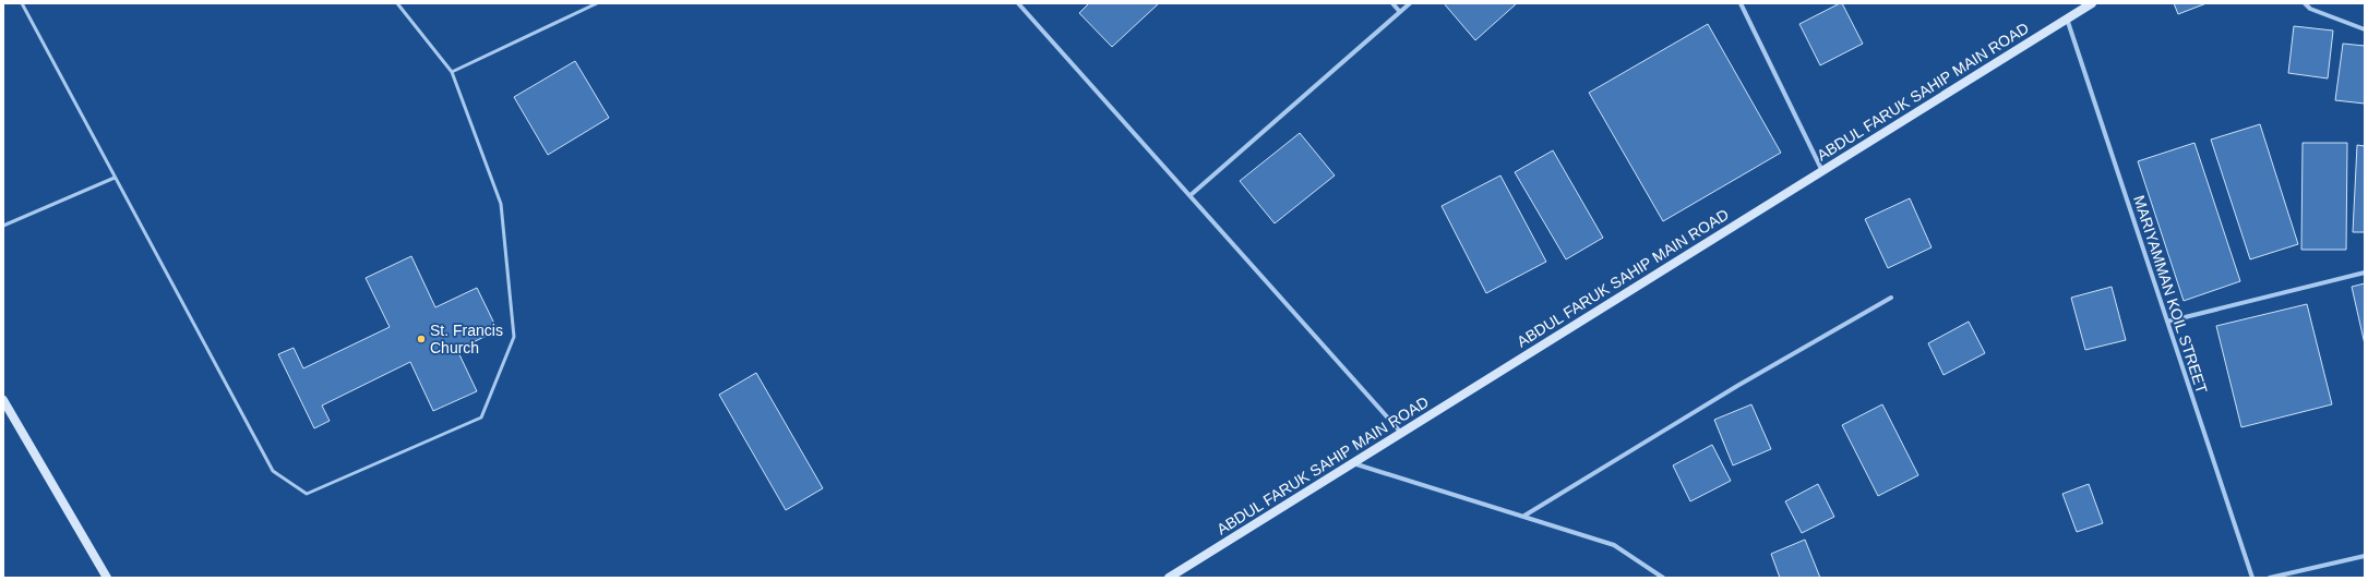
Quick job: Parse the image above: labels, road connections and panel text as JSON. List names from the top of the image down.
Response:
{
  "streets": {
    "street": ["ABDUL FARUK SAHIP MAIN ROAD", "MARIYAMMAN KOIL STREET"]
  },
  "crossings": [
    ["ABDUL FARUK SAHIP MAIN ROAD", "MARIYAMMAN KOIL STREET"]
  ],
  "places": ["St. Francis Church"]
}
